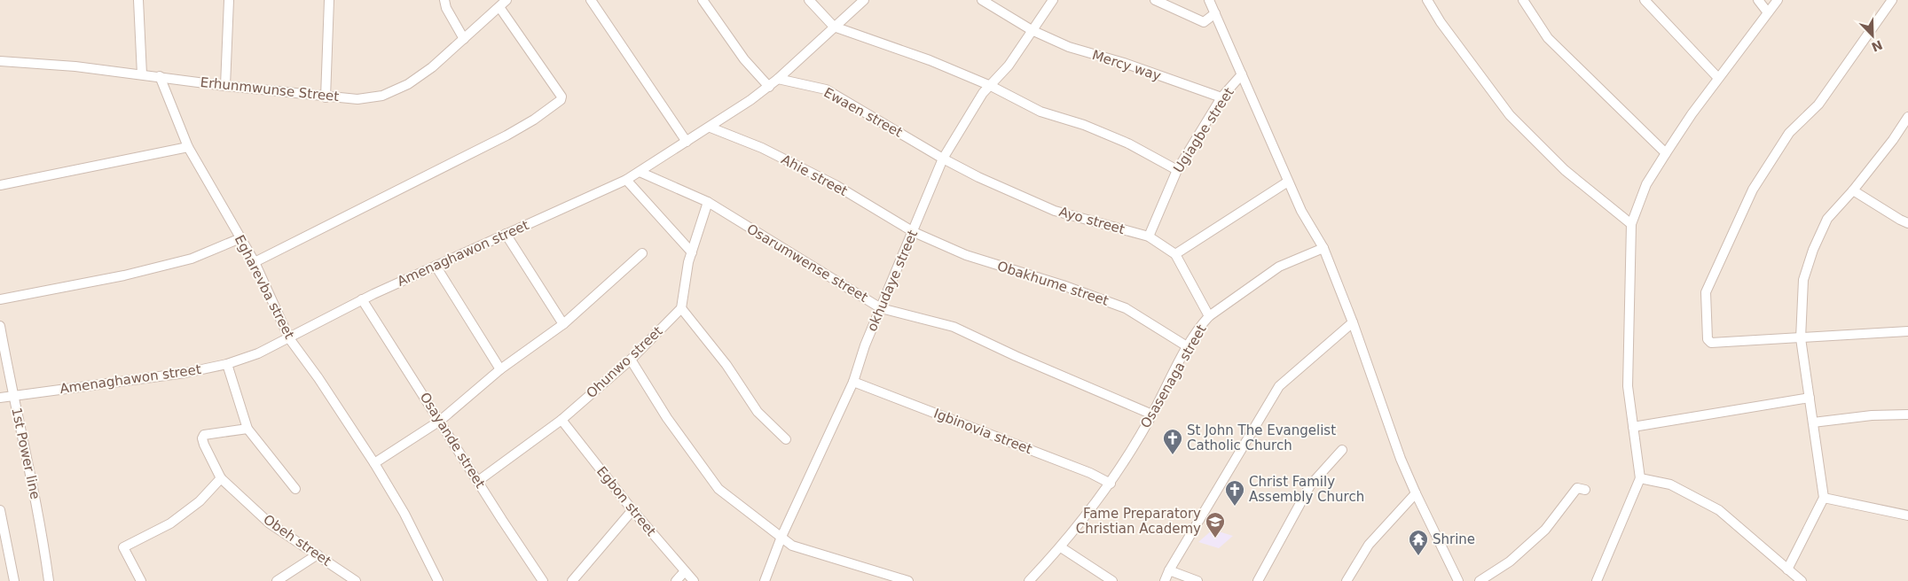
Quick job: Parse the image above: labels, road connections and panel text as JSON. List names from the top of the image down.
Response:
{
  "streets": {
    "street": [
      "Mercy way",
      "Erhunmwunse Street",
      "Ewaen street",
      "Ugiagbe street",
      "Ahie street",
      "Ayo street",
      "Amenaghawon street",
      "Osarumwense street",
      "okhudaye street",
      "Obakhume street",
      "Egharevba street",
      "Ohunwo street",
      "Osasenaga street",
      "Igbinovia street",
      "Osayande street",
      "1st Power line",
      "Egbon street",
      "Obeh street"
    ]
  },
  "crossings": [
    ["Mercy way", "Ugiagbe street"],
    ["Mercy way", "okhudaye street"],
    ["Erhunmwunse Street", "Egharevba street"],
    ["Ewaen street", "Ayo street"],
    ["Ewaen street", "Amenaghawon street"],
    ["Ewaen street", "okhudaye street"],
    ["Ugiagbe street", "Ayo street"],
    ["Ahie street", "Amenaghawon street"],
    ["Ahie street", "okhudaye street"],
    ["Ahie street", "Obakhume street"],
    ["Ayo street", "okhudaye street"],
    ["Ayo street", "Osasenaga street"],
    ["Amenaghawon street", "Osarumwense street"],
    ["Amenaghawon street", "Egharevba street"],
    ["Amenaghawon street", "Osayande street"],
    ["Amenaghawon street", "1st Power line"],
    ["Osarumwense street", "okhudaye street"],
    ["Osarumwense street", "Osasenaga street"],
    ["okhudaye street", "Obakhume street"],
    ["okhudaye street", "Igbinovia street"],
    ["Obakhume street", "Osasenaga street"],
    ["Ohunwo street", "Osayande street"],
    ["Ohunwo street", "Egbon street"],
    ["Osasenaga street", "Igbinovia street"]
  ],
  "places": {
    "church": ["St John The Evangelist Catholic Church", "Christ Family Assembly Church"],
    "school or university": ["Fame Preparatory Christian Academy"],
    "temple": ["Shrine"]
  },
  "north": "bottom right"
}
